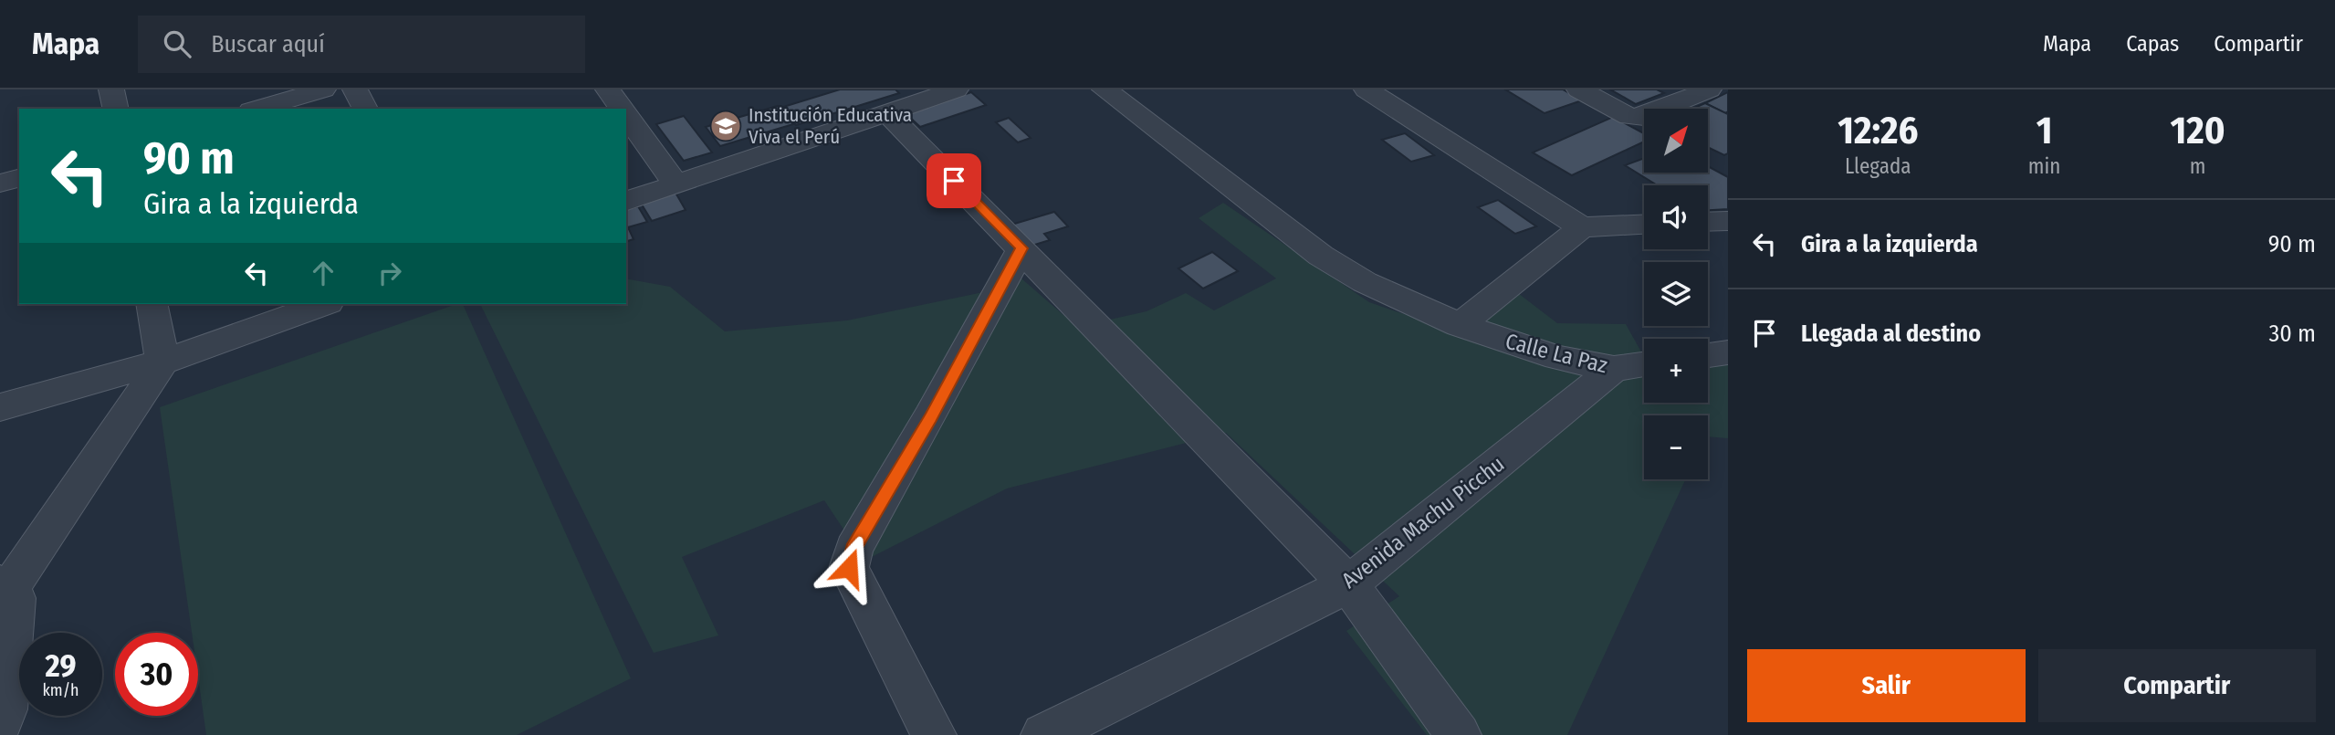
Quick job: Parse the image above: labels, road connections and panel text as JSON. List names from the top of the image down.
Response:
{
  "streets": {
    "street": ["Calle La Paz", "Avenida Machu Picchu"]
  },
  "crossings": [
    ["Calle La Paz", "Avenida Machu Picchu"]
  ],
  "places": {
    "school or university": ["Institución Educativa Viva el Perú"]
  },
  "north": "top right",
  "page": {
    "header": "Mapa",
    "search": "Buscar aquí",
    "nav": ["Mapa", "Capas", "Compartir"],
    "eta": [
      "12:26",
      "Llegada",
      "1",
      "min",
      "120",
      "m"
    ],
    "map_buttons": ["+", "−"],
    "turn": ["90 m", "Gira a la izquierda"],
    "list": [
      {
        "name": "Gira a la izquierda",
        "value": "90 m"
      },
      {
        "name": "Llegada al destino",
        "value": "30 m"
      }
    ],
    "speed": "29 km/h",
    "limit": "30",
    "buttons": ["Salir", "Compartir"]
  }
}
